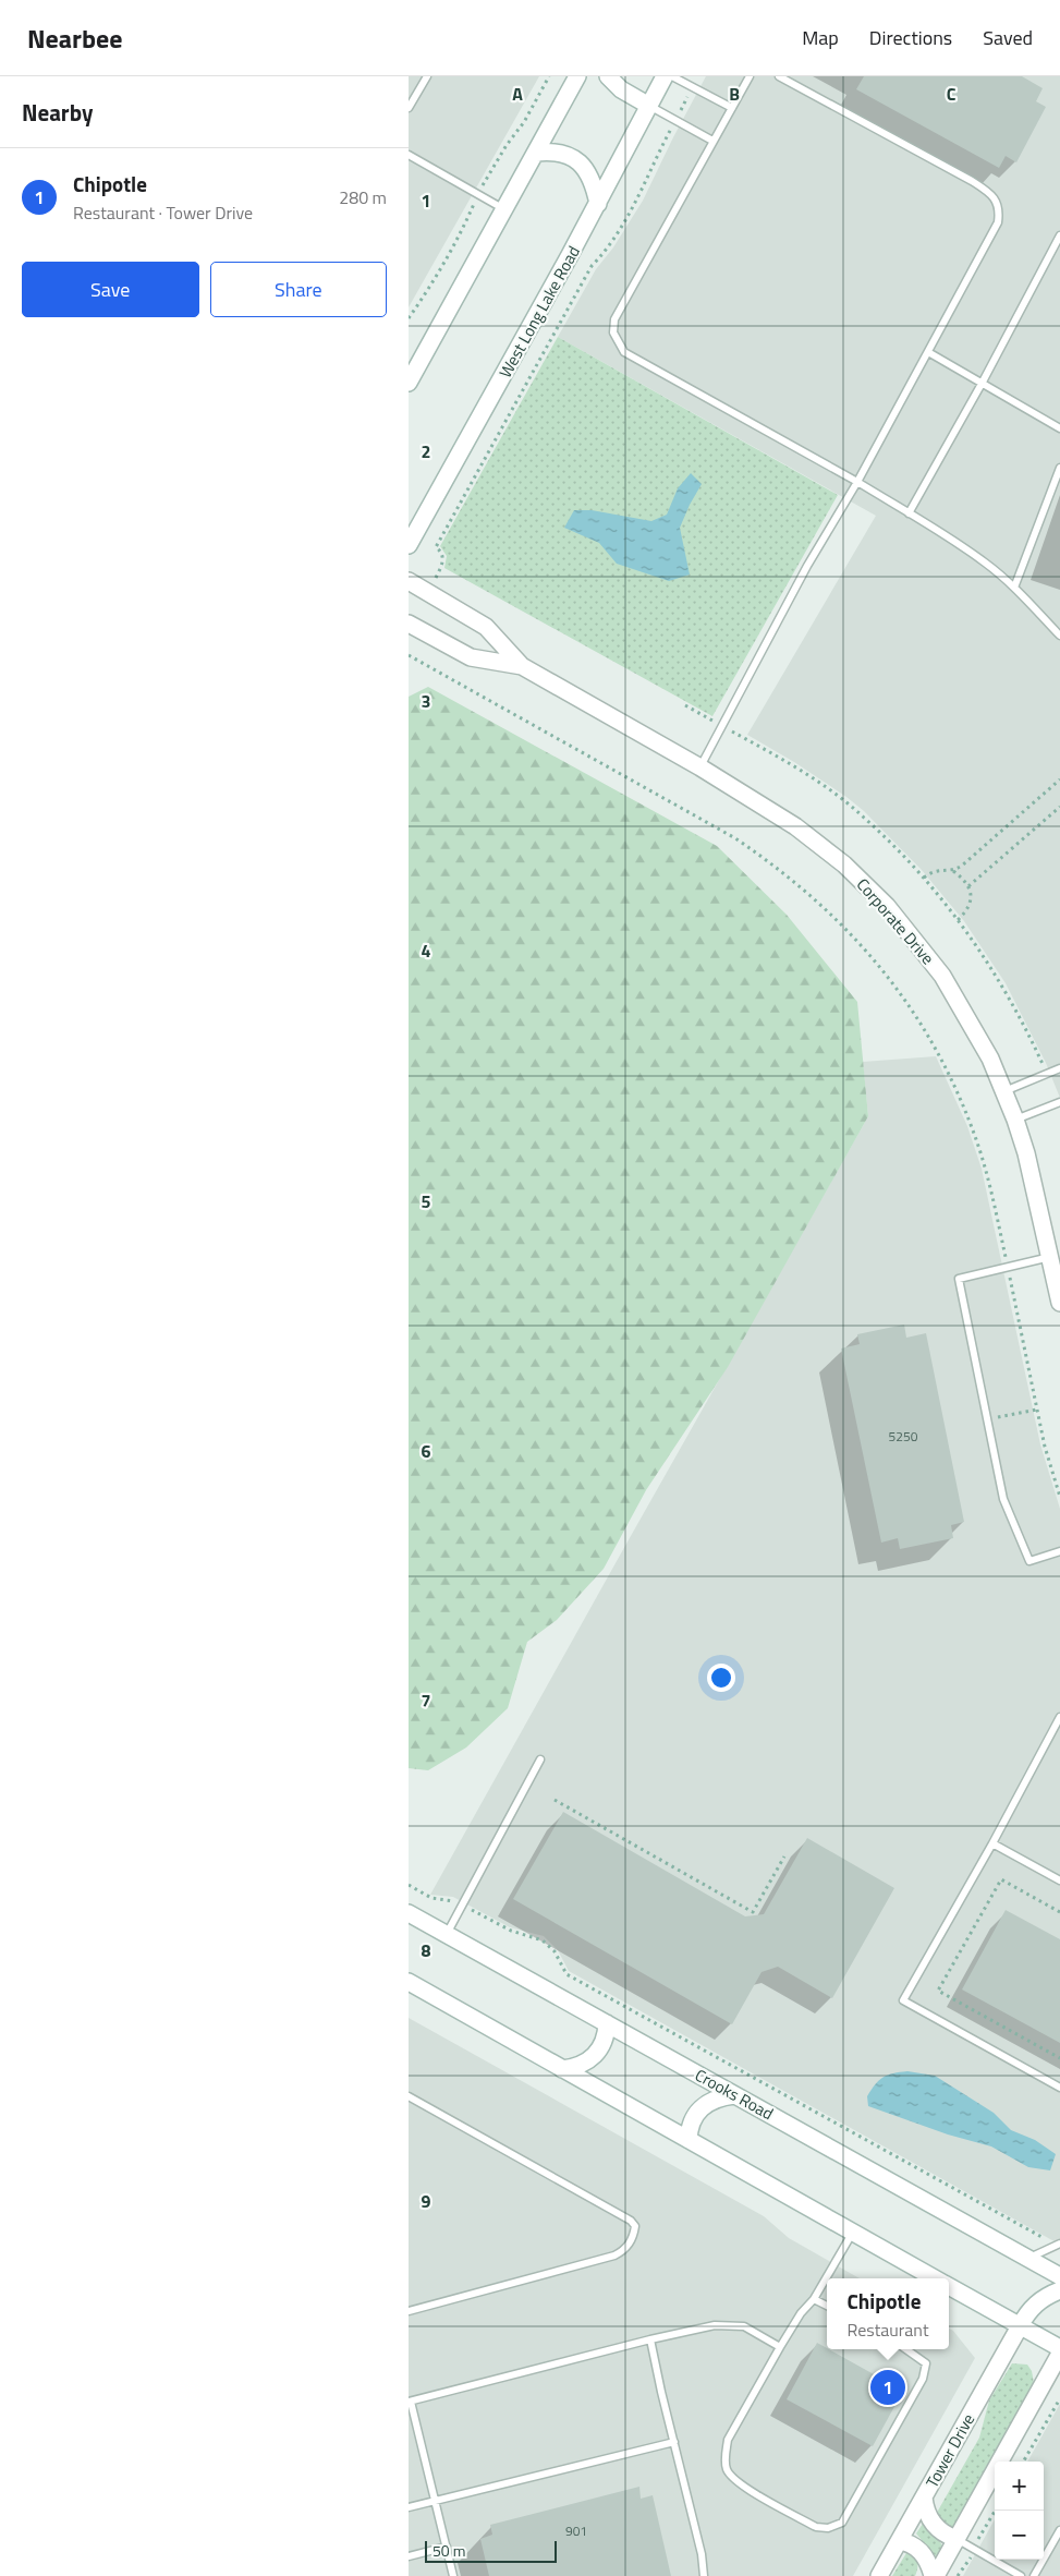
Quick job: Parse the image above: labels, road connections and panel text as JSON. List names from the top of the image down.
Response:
{
  "streets": {
    "main road": [
      "West Long Lake Road",
      "Corporate Drive",
      "Crooks Road",
      "Tower Drive"
    ]
  },
  "house_numbers": ["5250", "901"],
  "scale_bar": "50 m",
  "page": {
    "header": "Nearbee",
    "nav": ["Map", "Directions", "Saved"],
    "heading": "Nearby",
    "list": [
      {
        "mark": "1",
        "name": "Chipotle",
        "note": "Restaurant · Tower Drive",
        "value": "280 m"
      }
    ],
    "buttons": ["Save", "Share"],
    "popup": ["Chipotle", "Restaurant"],
    "pins": "1",
    "map_buttons": ["+", "−"],
    "scale": "50 m"
  },
  "grid": {
    "columns": ["A", "B", "C"],
    "rows": [
      "1",
      "2",
      "3",
      "4",
      "5",
      "6",
      "7",
      "8",
      "9"
    ]
  }
}
